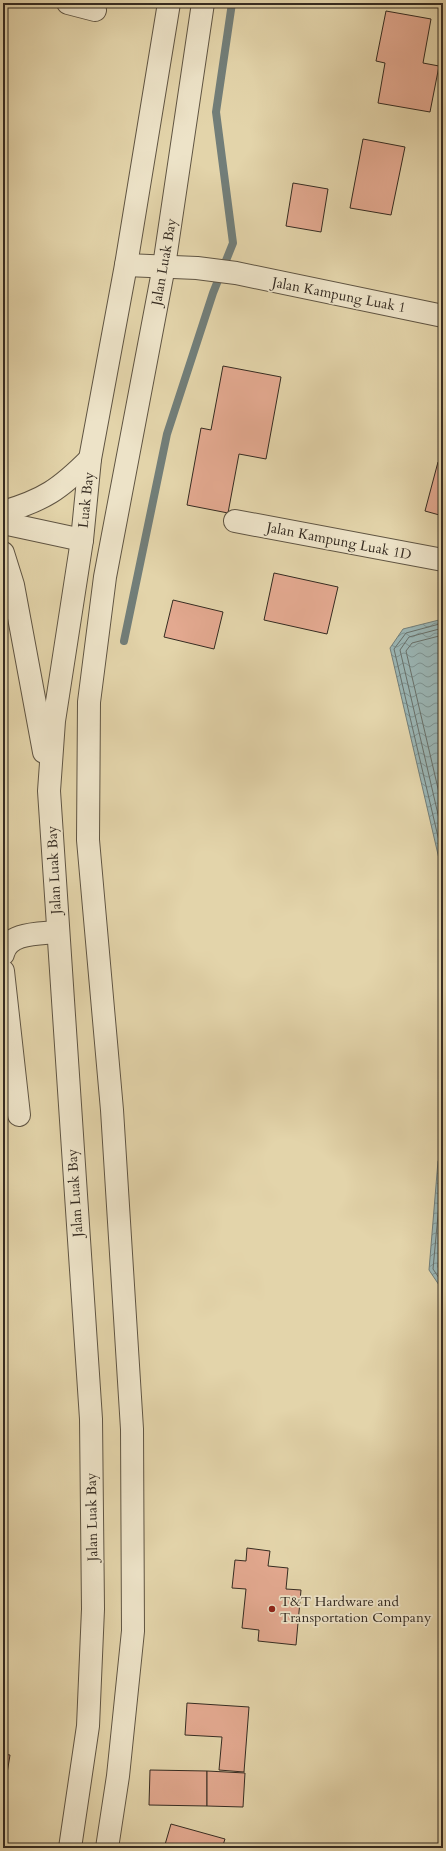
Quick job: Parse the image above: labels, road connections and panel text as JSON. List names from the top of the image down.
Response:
{
  "streets": {
    "street": [
      "Jalan Luak Bay",
      "Jalan Kampung Luak 1",
      "Luak Bay",
      "Jalan Kampung Luak 1D"
    ]
  },
  "crossings": [
    ["Jalan Luak Bay", "Jalan Kampung Luak 1"],
    ["Jalan Luak Bay", "Luak Bay"]
  ],
  "places": ["T&T Hardware and Transportation Company"]
}
